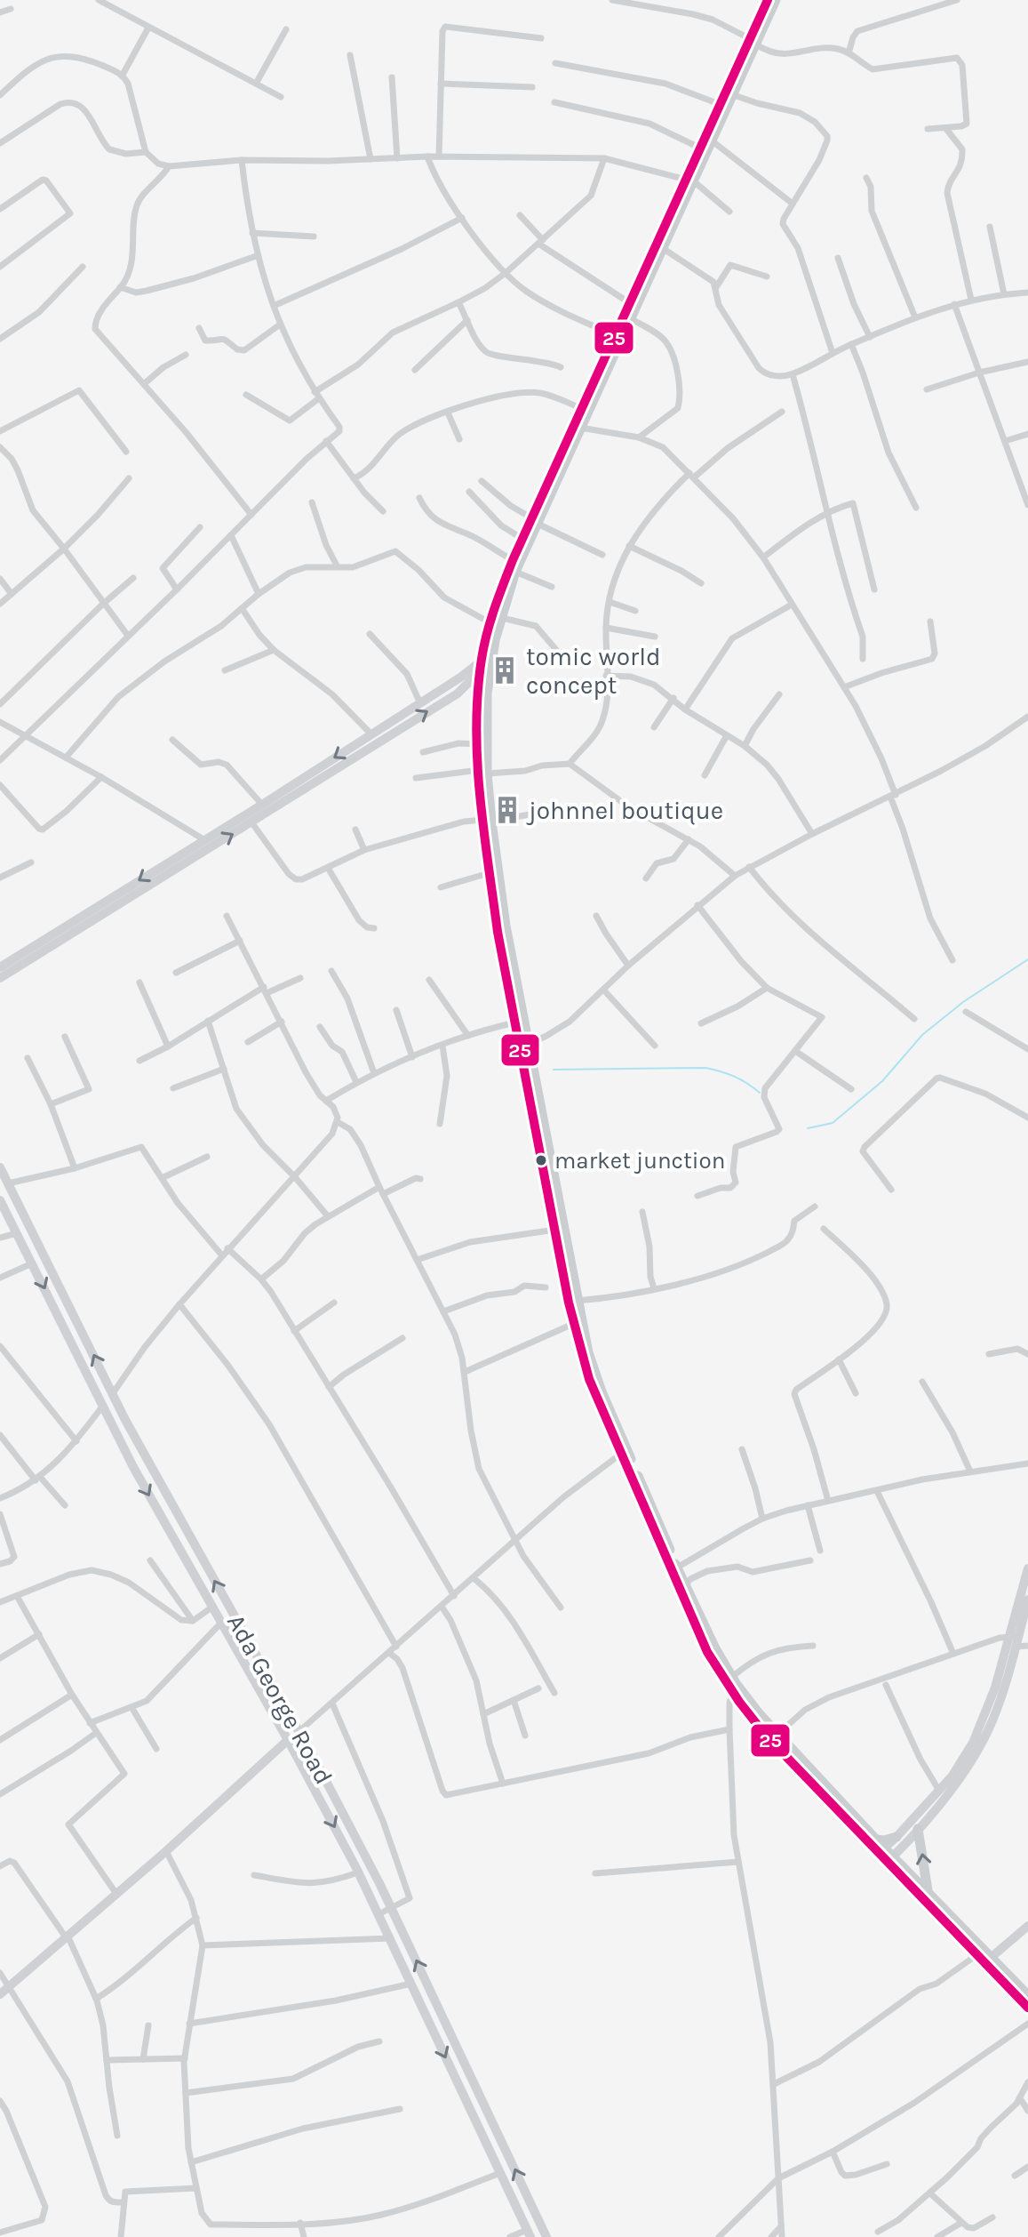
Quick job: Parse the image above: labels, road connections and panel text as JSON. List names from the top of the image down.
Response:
{
  "streets": {
    "main road": ["Ada George Road"]
  },
  "places": {
    "building": ["tomic world concept", "johnnel boutique"],
    "other": ["market junction"]
  },
  "lines": ["transit line 25"]
}
